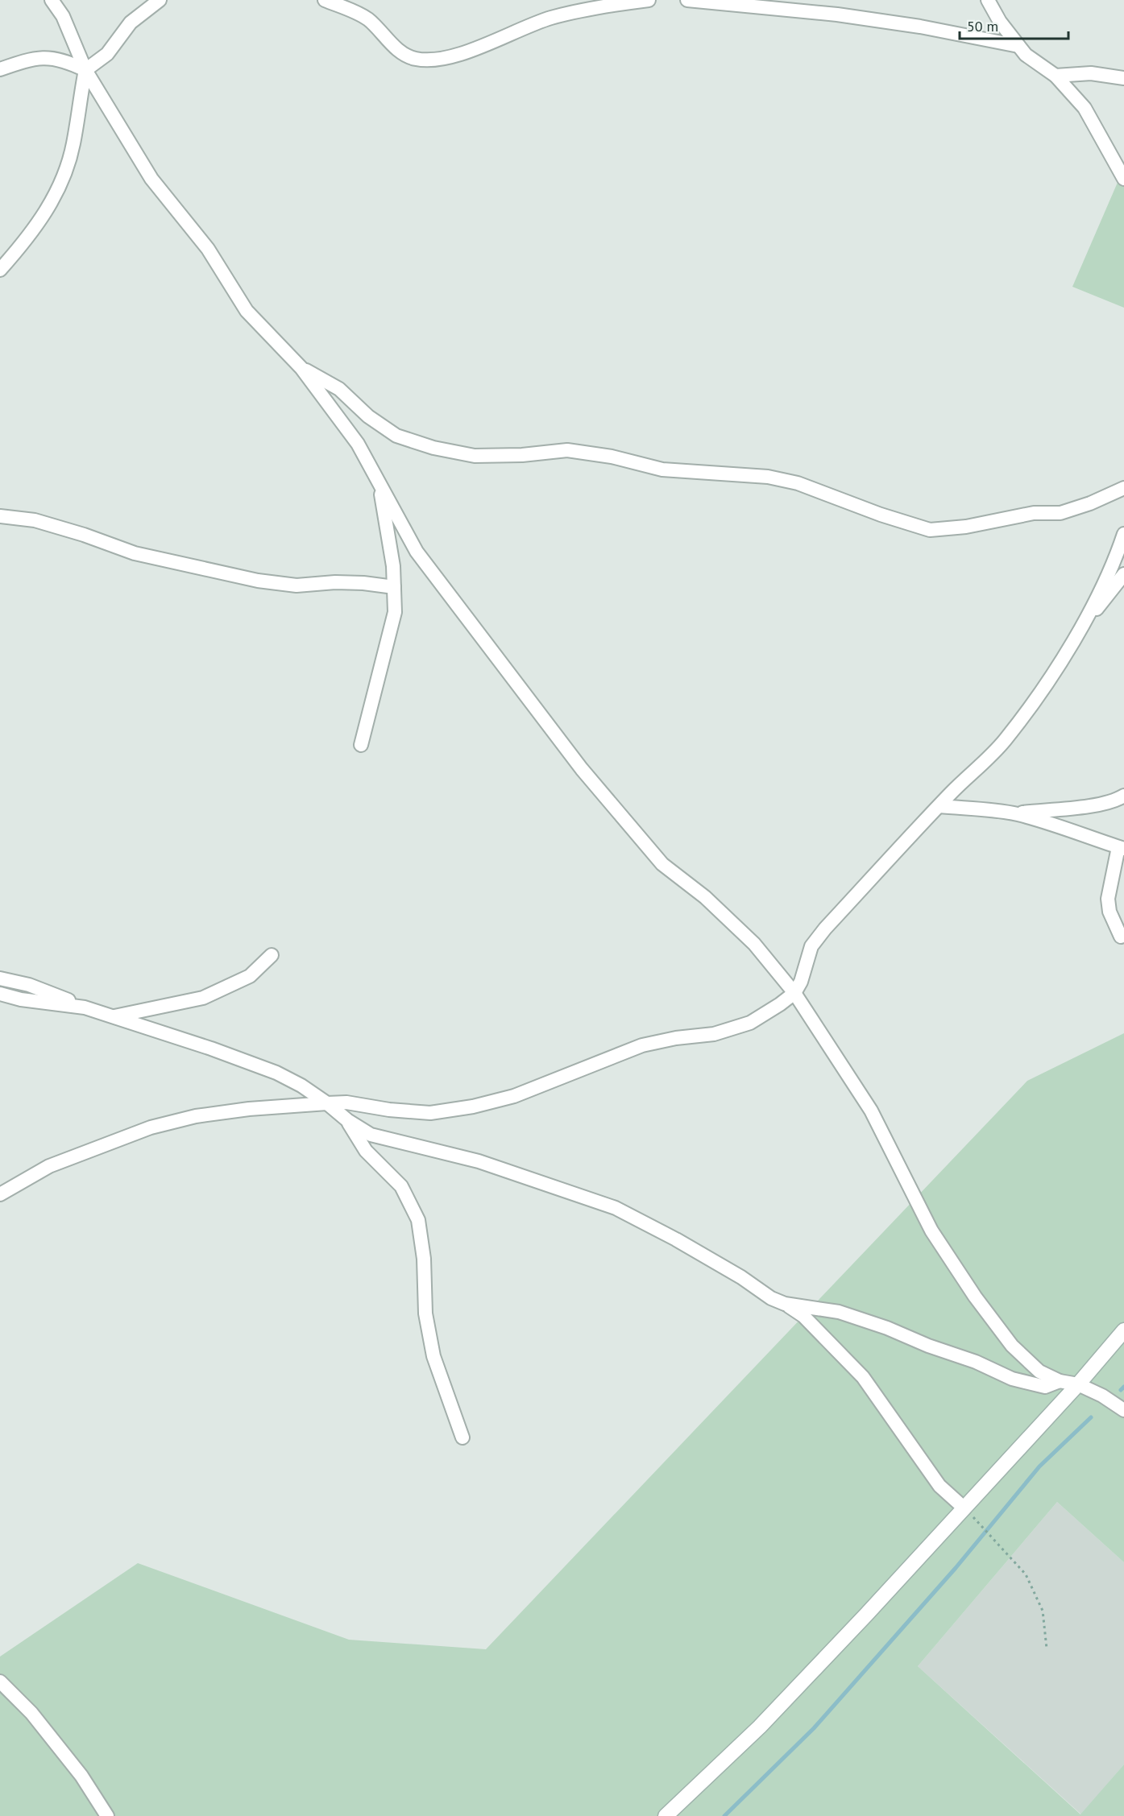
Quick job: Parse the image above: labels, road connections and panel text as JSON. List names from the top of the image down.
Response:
{
  "scale_bar": "50 m"
}
